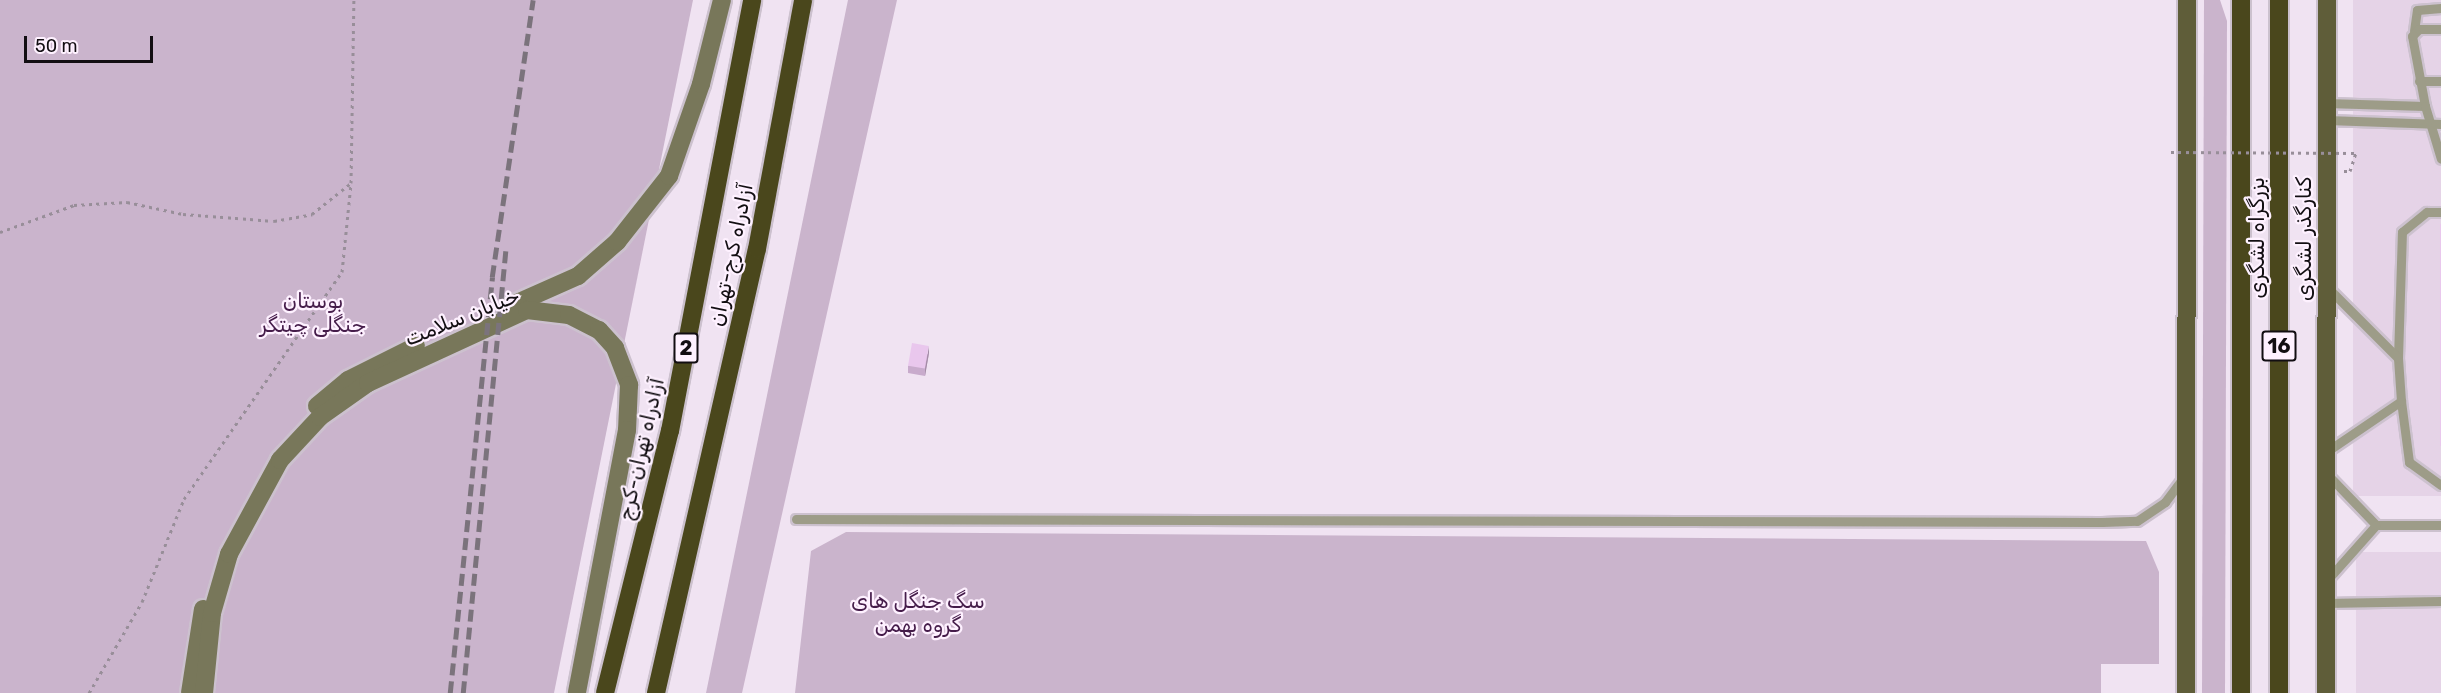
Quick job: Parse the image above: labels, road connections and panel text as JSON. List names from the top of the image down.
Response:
{
  "streets": {
    "highway": [
      "بزرگراه لشگری",
      "آزادراه کرج-تهران",
      "16",
      "2",
      "آزادراه تهران-کرج"
    ],
    "main road": ["کنارگذر لشگری", "خیابان سلامت"]
  },
  "parks": ["بوستان جنگلی چیتگر", "سگ جنگل های گروه بهمن"],
  "scale_bar": "50 m"
}
